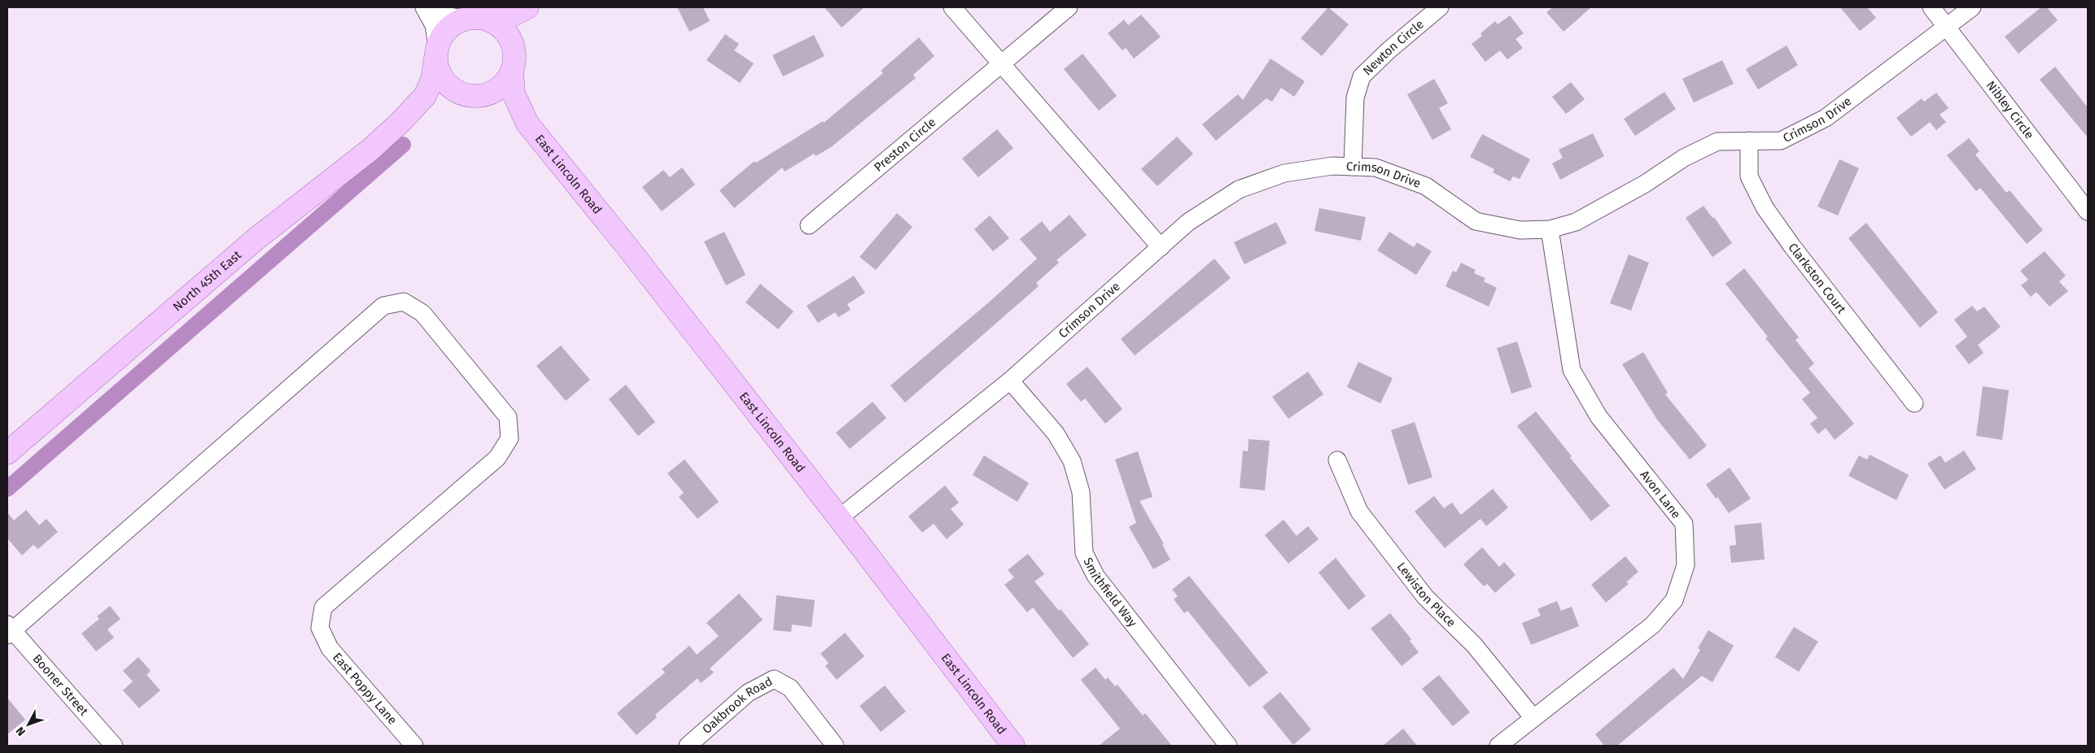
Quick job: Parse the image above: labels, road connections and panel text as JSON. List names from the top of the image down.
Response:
{
  "streets": {
    "main road": ["East Lincoln Road", "North 45th East"],
    "street": [
      "Newton Circle",
      "Nibley Circle",
      "Crimson Drive",
      "Preston Circle",
      "Clarkston Court",
      "Avon Lane",
      "Smithfield Way",
      "Lewiston Place",
      "Booner Street",
      "East Poppy Lane",
      "Oakbrook Road"
    ]
  },
  "crossings": [
    ["Newton Circle", "Crimson Drive"],
    ["Nibley Circle", "Crimson Drive"],
    ["Crimson Drive", "East Lincoln Road"],
    ["Crimson Drive", "Clarkston Court"],
    ["Crimson Drive", "Avon Lane"],
    ["Crimson Drive", "Smithfield Way"],
    ["East Lincoln Road", "North 45th East"],
    ["Avon Lane", "Lewiston Place"],
    ["Booner Street", "East Poppy Lane"]
  ],
  "north": "bottom left"
}
